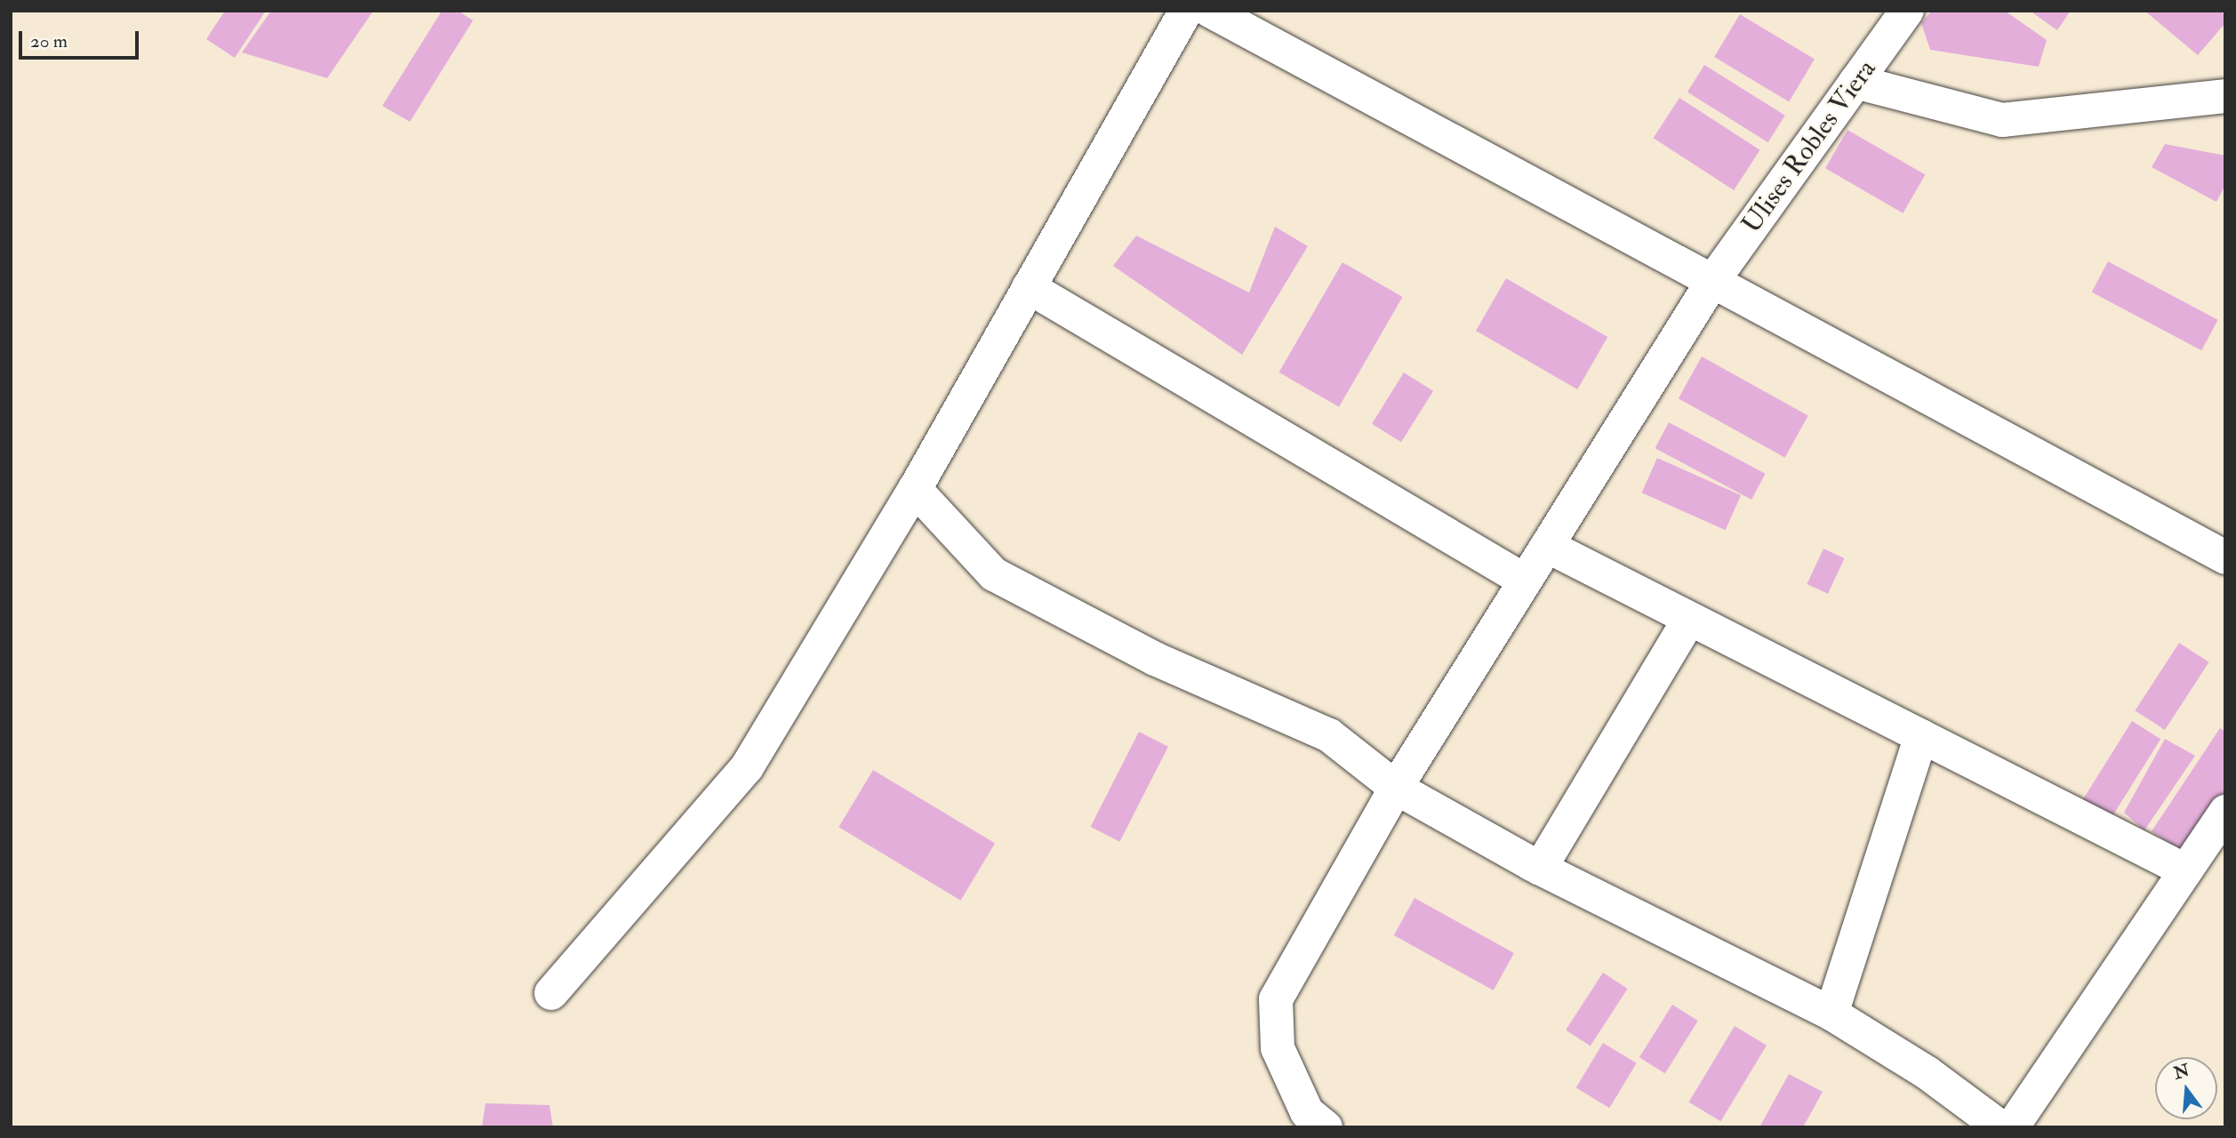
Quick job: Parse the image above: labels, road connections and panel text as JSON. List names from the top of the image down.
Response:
{
  "streets": {
    "street": ["Ulises Robles Viera"]
  },
  "scale_bar": "20 m",
  "north": "top"
}
